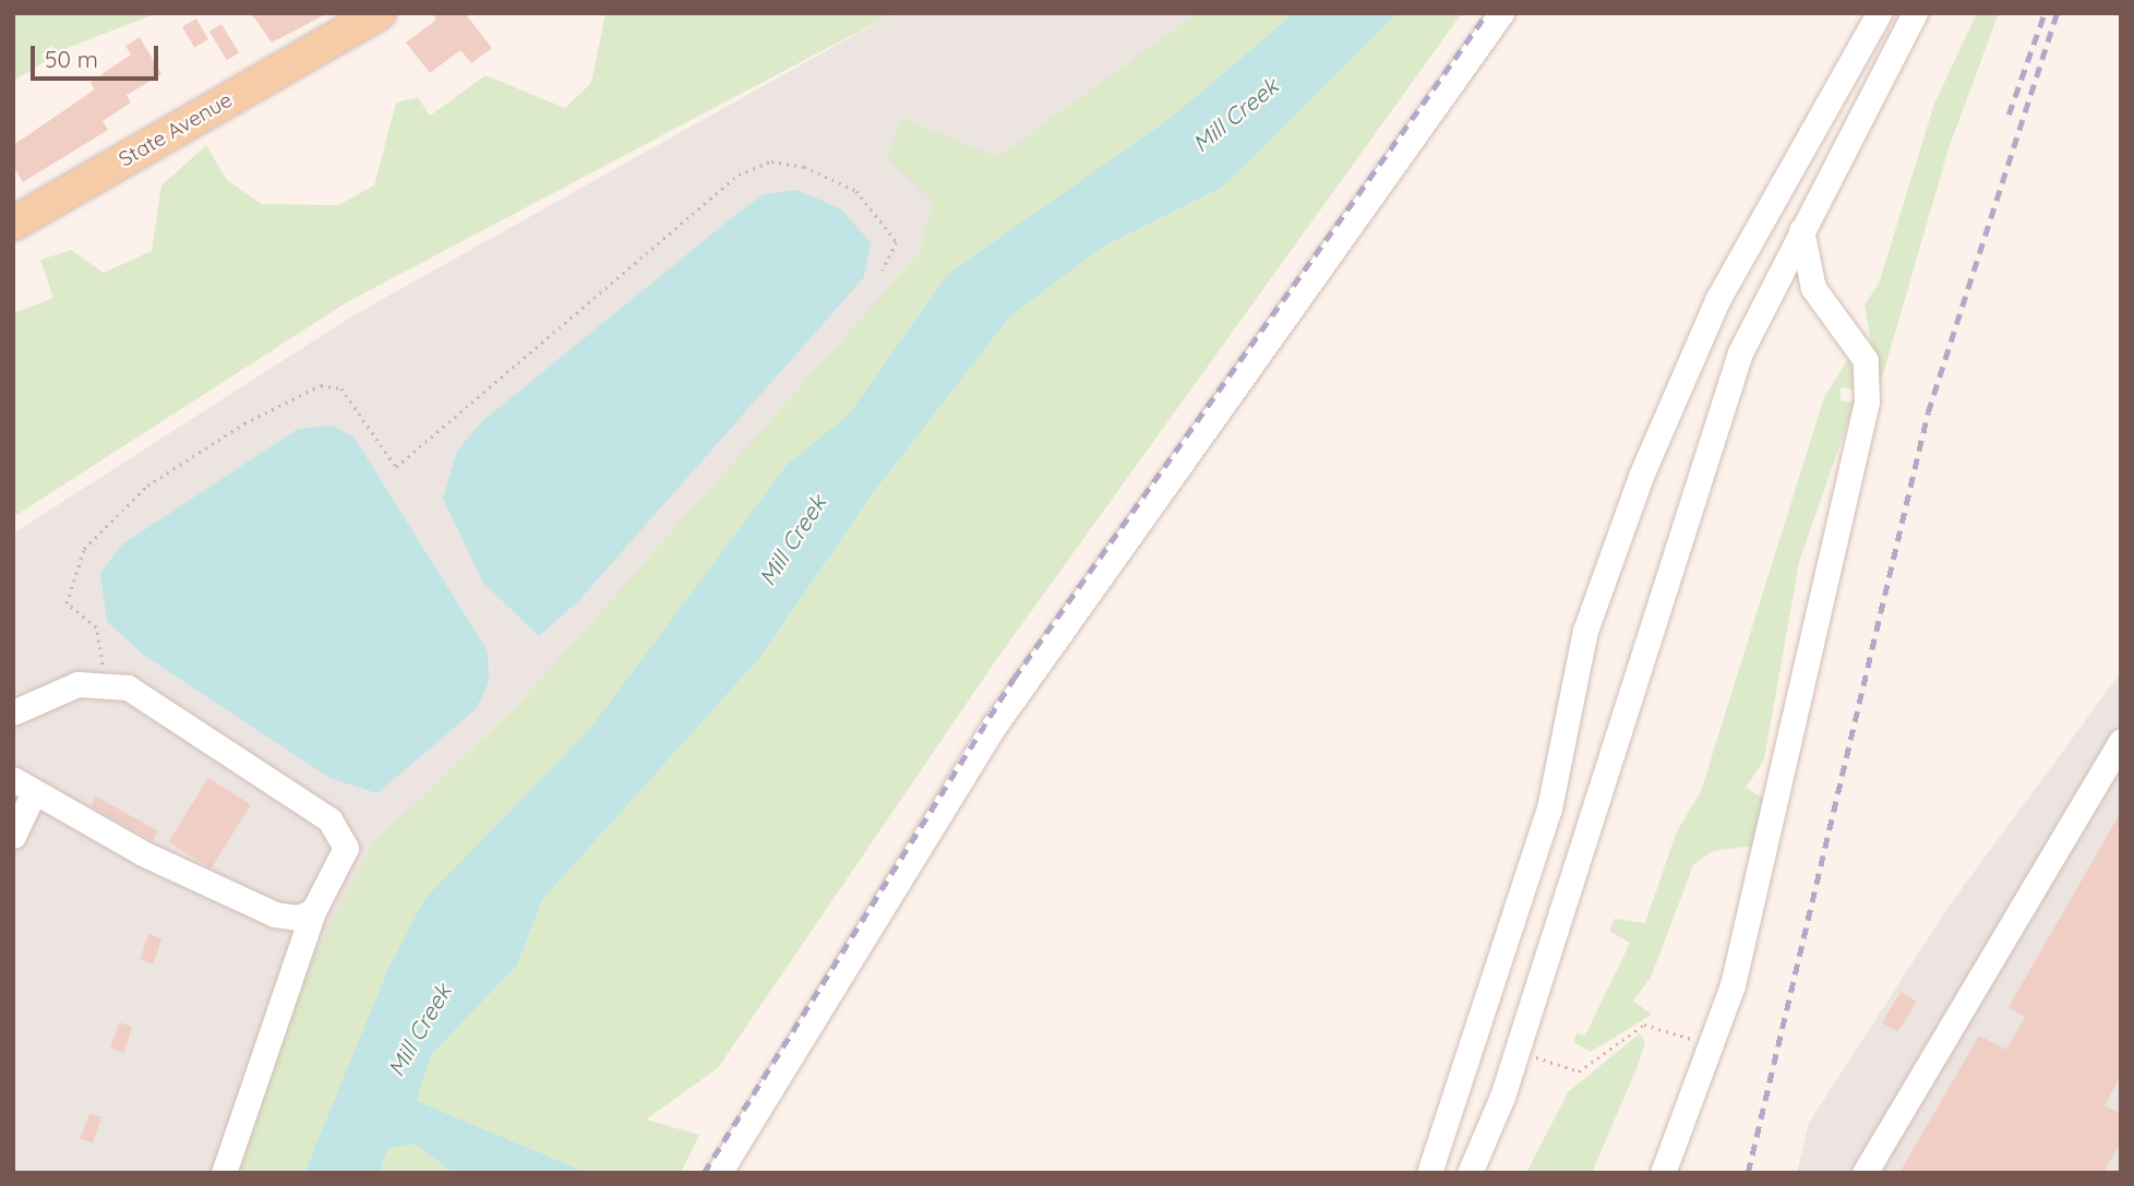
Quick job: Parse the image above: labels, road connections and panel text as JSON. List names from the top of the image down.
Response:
{
  "streets": {
    "main road": ["State Avenue"]
  },
  "water": ["Mill Creek"],
  "scale_bar": "50 m"
}
